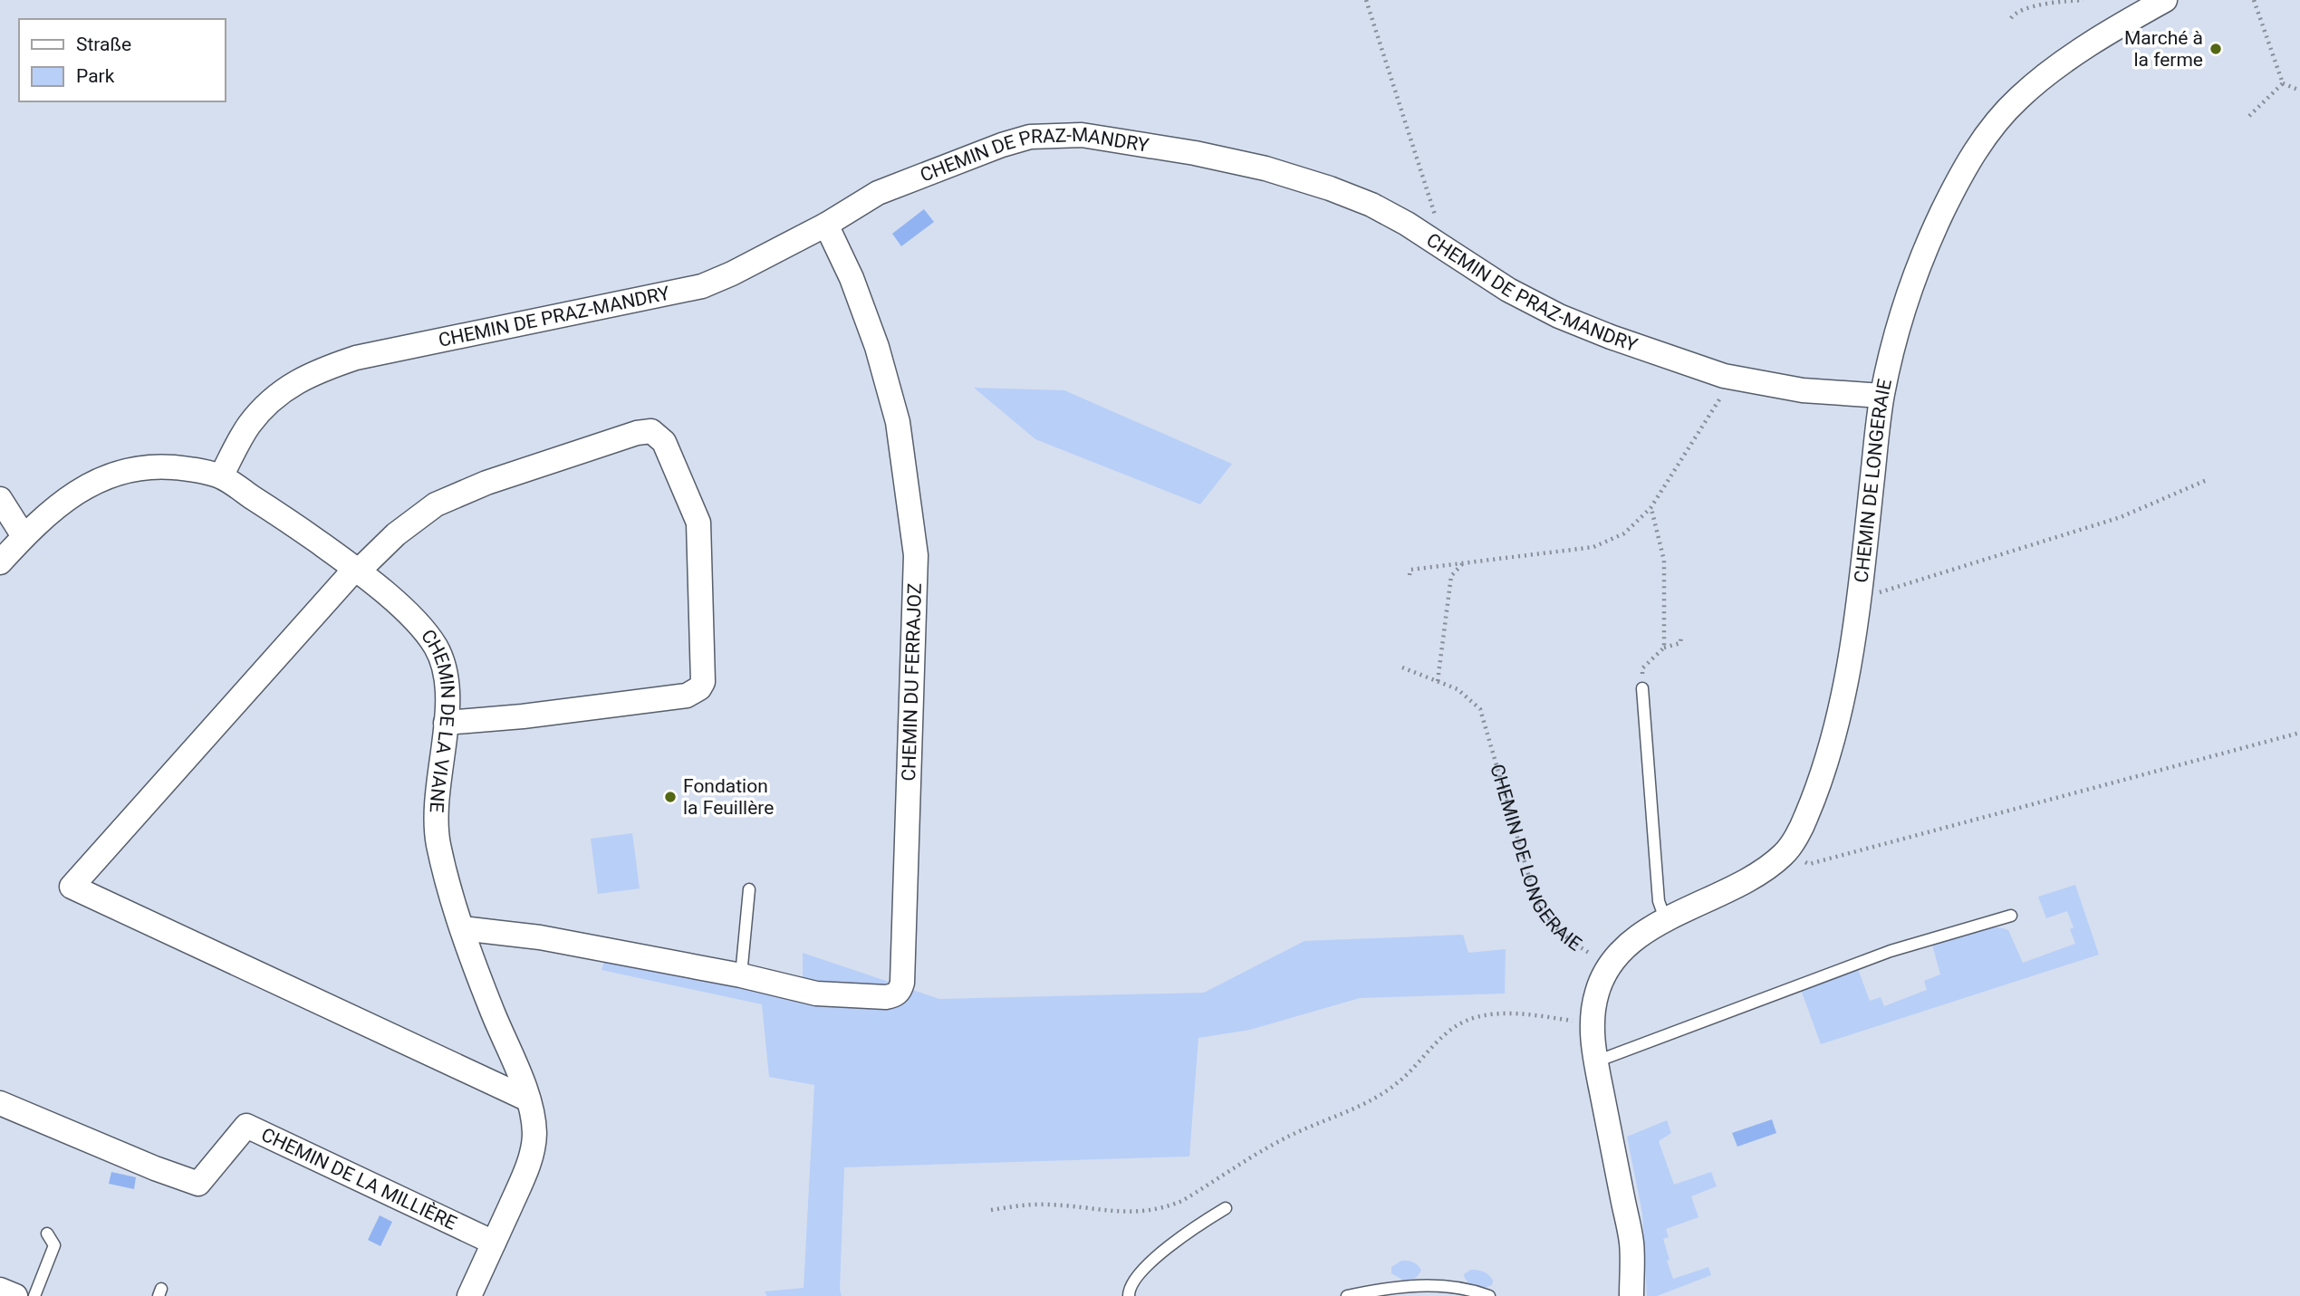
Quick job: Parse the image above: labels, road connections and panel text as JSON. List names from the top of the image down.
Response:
{
  "streets": {
    "street": [
      "CHEMIN DE PRAZ-MANDRY",
      "CHEMIN DE LONGERAIE",
      "CHEMIN DU FERRAJOZ",
      "CHEMIN DE LA VIANE",
      "CHEMIN DE LA MILLIÈRE"
    ]
  },
  "crossings": [
    ["CHEMIN DE PRAZ-MANDRY", "CHEMIN DE LONGERAIE"],
    ["CHEMIN DE PRAZ-MANDRY", "CHEMIN DU FERRAJOZ"],
    ["CHEMIN DE PRAZ-MANDRY", "CHEMIN DE LA VIANE"],
    ["CHEMIN DE LA VIANE", "CHEMIN DE LA MILLIÈRE"]
  ],
  "places": ["Marché à la ferme", "Fondation la Feuillère"],
  "legend": ["Straße", "Park"]
}
